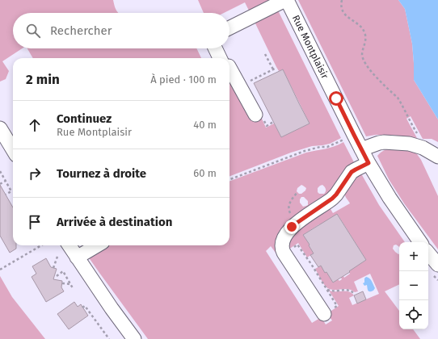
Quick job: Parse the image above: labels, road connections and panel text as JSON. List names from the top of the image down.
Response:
{
  "streets": {
    "street": ["Rue Montplaisir"]
  },
  "page": {
    "search": "Rechercher",
    "heading": ["2 min", "À pied · 100 m"],
    "list": [
      ["Continuez", "Rue Montplaisir", "40 m"],
      ["Tournez à droite", "60 m"],
      "Arrivée à destination"
    ],
    "map_buttons": ["+", "−"]
  }
}
